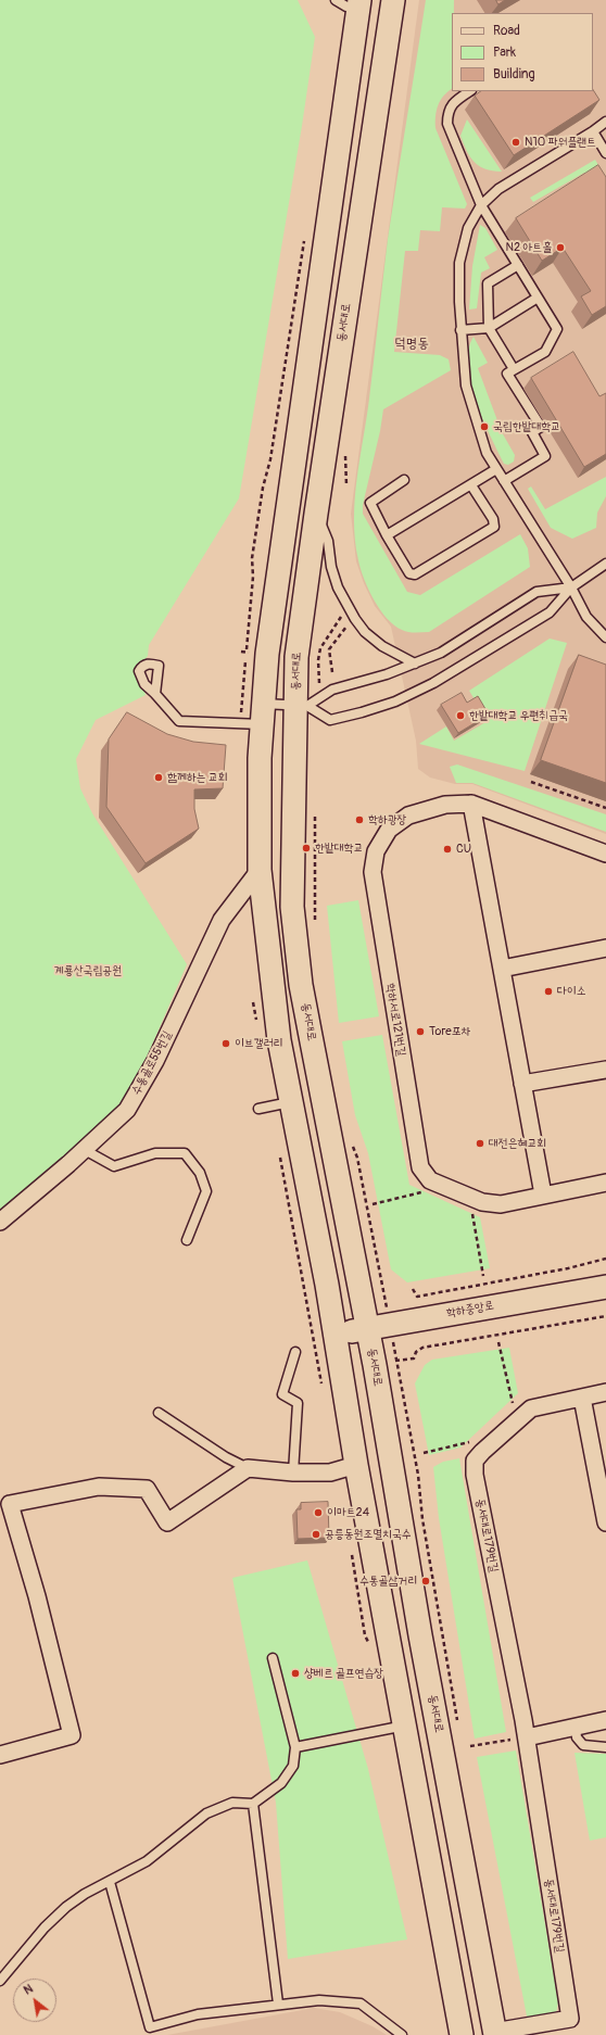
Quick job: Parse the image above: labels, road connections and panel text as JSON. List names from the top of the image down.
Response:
{
  "streets": {
    "street": [
      "동서대로",
      "학하서로121번길",
      "수통골로55번길",
      "학하중앙로",
      "동서대로179번길"
    ]
  },
  "crossings": [
    ["동서대로", "학하중앙로"],
    ["동서대로", "동서대로179번길"]
  ],
  "districts": ["덕명동"],
  "parks": ["계룡산국립공원"],
  "places": [
    "N10 파워플랜트",
    "N2 아트홀",
    "국립한밭대학교",
    "한밭대학교 우편취급국",
    "함께하는 교회",
    "학하광장",
    "한밭대학교",
    "CU",
    "다이소",
    "Tore포차",
    "이브갤러리",
    "대전은혜교회",
    "이마트24",
    "공릉동원조멸치국수",
    "수통골삼거리",
    "샹베르 골프연습장"
  ],
  "legend": ["Road", "Park", "Building"],
  "north": "top left"
}
